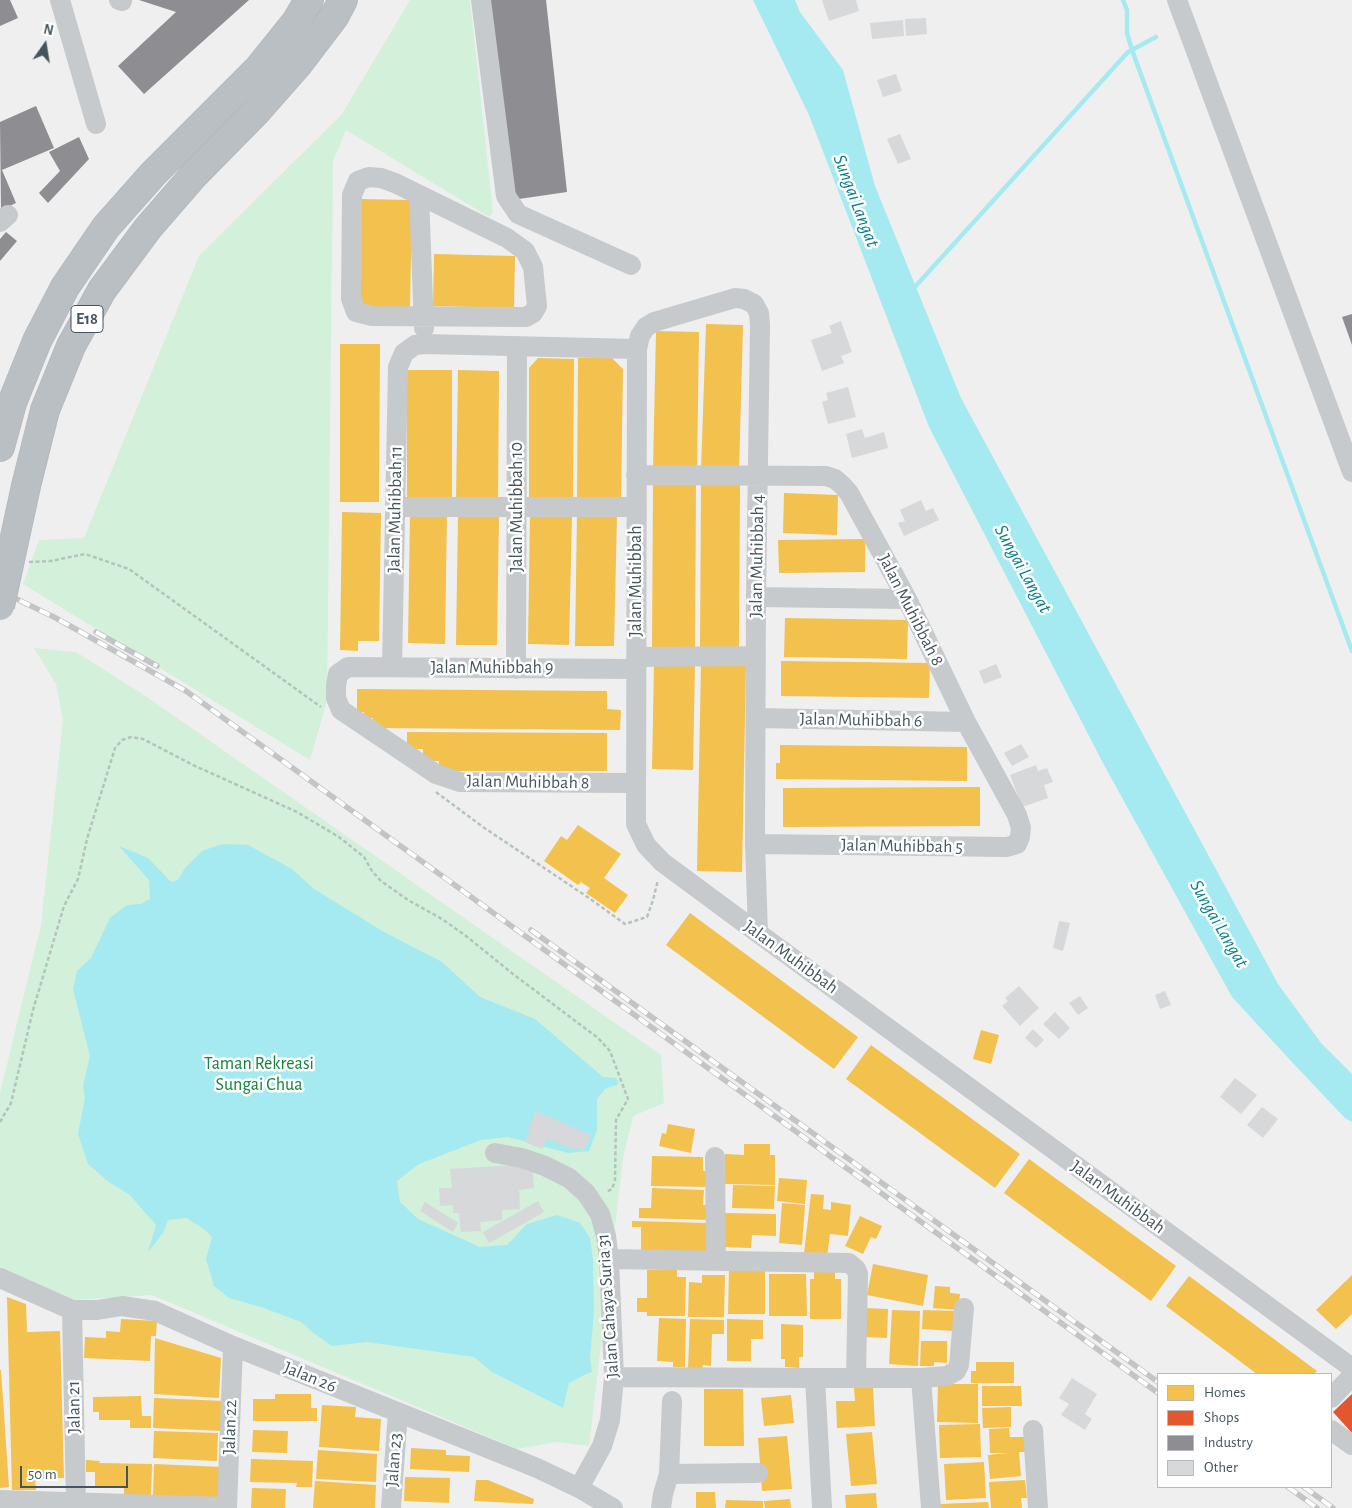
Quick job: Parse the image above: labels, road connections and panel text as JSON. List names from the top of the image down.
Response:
{
  "streets": {
    "highway": ["E18"],
    "street": [
      "Jalan Muhibbah 10",
      "Jalan Muhibbah 11",
      "Jalan Muhibbah 4",
      "Jalan Muhibbah",
      "Jalan Muhibbah 8",
      "Jalan Muhibbah 9",
      "Jalan Muhibbah 6",
      "Jalan Muhibbah 5",
      "Jalan Cahaya Suria 31",
      "Jalan 26",
      "Jalan 21",
      "Jalan 22",
      "Jalan 23"
    ]
  },
  "crossings": [
    ["Jalan Muhibbah 10", "Jalan Muhibbah 9"],
    ["Jalan Muhibbah 11", "Jalan Muhibbah 9"],
    ["Jalan Muhibbah 4", "Jalan Muhibbah"],
    ["Jalan Muhibbah 4", "Jalan Muhibbah 8"],
    ["Jalan Muhibbah 4", "Jalan Muhibbah 9"],
    ["Jalan Muhibbah 4", "Jalan Muhibbah 6"],
    ["Jalan Muhibbah 4", "Jalan Muhibbah 5"],
    ["Jalan Muhibbah", "Jalan Muhibbah 8"],
    ["Jalan Muhibbah", "Jalan Muhibbah 9"],
    ["Jalan Muhibbah 8", "Jalan Muhibbah 9"],
    ["Jalan Muhibbah 8", "Jalan Muhibbah 6"],
    ["Jalan Muhibbah 8", "Jalan Muhibbah 5"],
    ["Jalan Cahaya Suria 31", "Jalan 26"],
    ["Jalan 26", "Jalan 21"],
    ["Jalan 26", "Jalan 22"],
    ["Jalan 26", "Jalan 23"]
  ],
  "water": ["Sungai Langat"],
  "parks": ["Taman Rekreasi Sungai Chua"],
  "legend": [
    "Homes",
    "Shops",
    "Industry",
    "Other"
  ],
  "scale_bar": "50 m",
  "north": "top"
}
